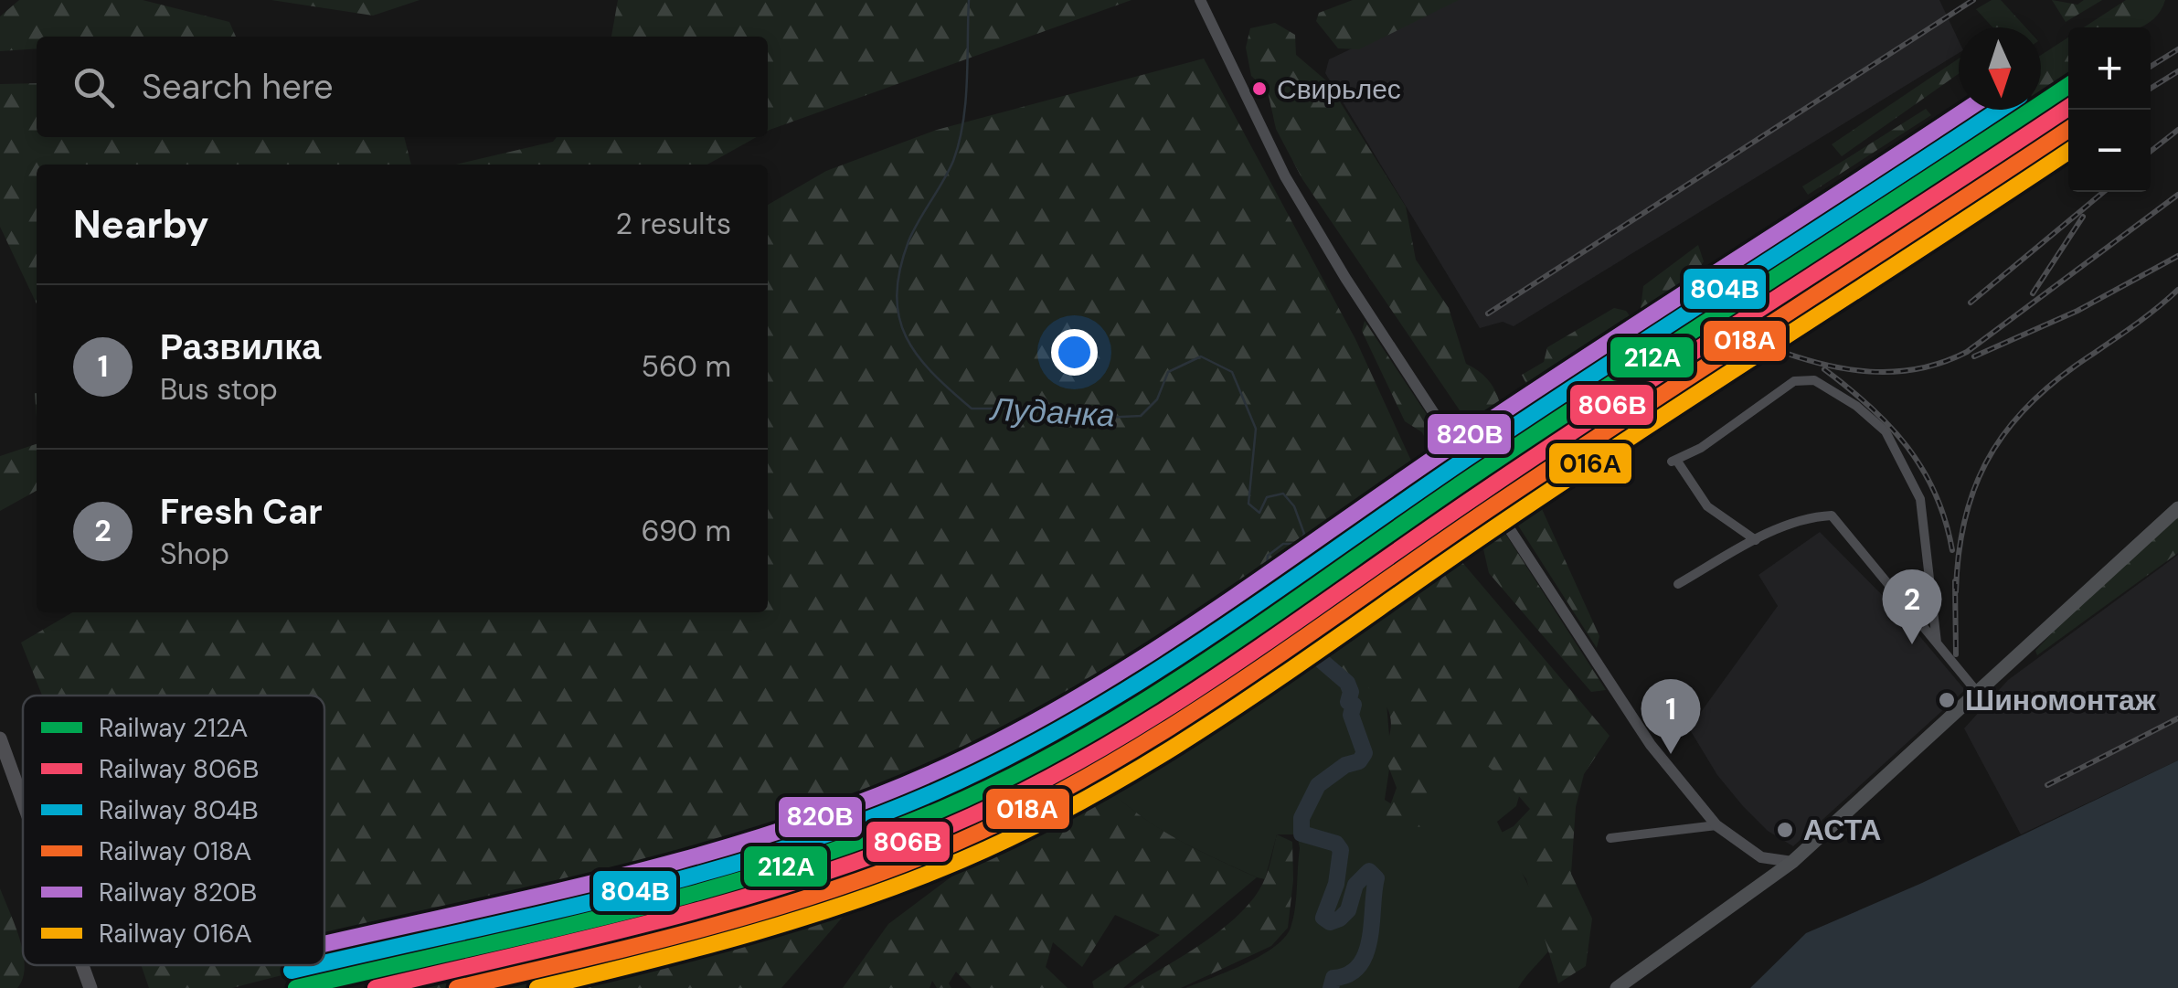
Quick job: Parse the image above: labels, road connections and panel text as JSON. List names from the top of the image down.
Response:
{
  "water": ["Луданка"],
  "places": ["Свирьлес", "Шиномонтаж", "АСТА"],
  "lines": [
    "rail line 212А",
    "rail line 806В",
    "rail line 804В",
    "rail line 820В",
    "rail line 018А",
    "rail line 016А"
  ],
  "legend": [
    "Railway 212А",
    "Railway 806В",
    "Railway 804В",
    "Railway 018А",
    "Railway 820В",
    "Railway 016А"
  ],
  "north": "bottom",
  "page": {
    "map_buttons": ["+", "−"],
    "search": "Search here",
    "heading": ["Nearby", "2 results"],
    "list": [
      {
        "mark": "1",
        "name": "Развилка",
        "note": "Bus stop",
        "value": "560 m"
      },
      {
        "mark": "2",
        "name": "Fresh Car",
        "note": "Shop",
        "value": "690 m"
      }
    ],
    "pins": ["2", "1"]
  }
}
